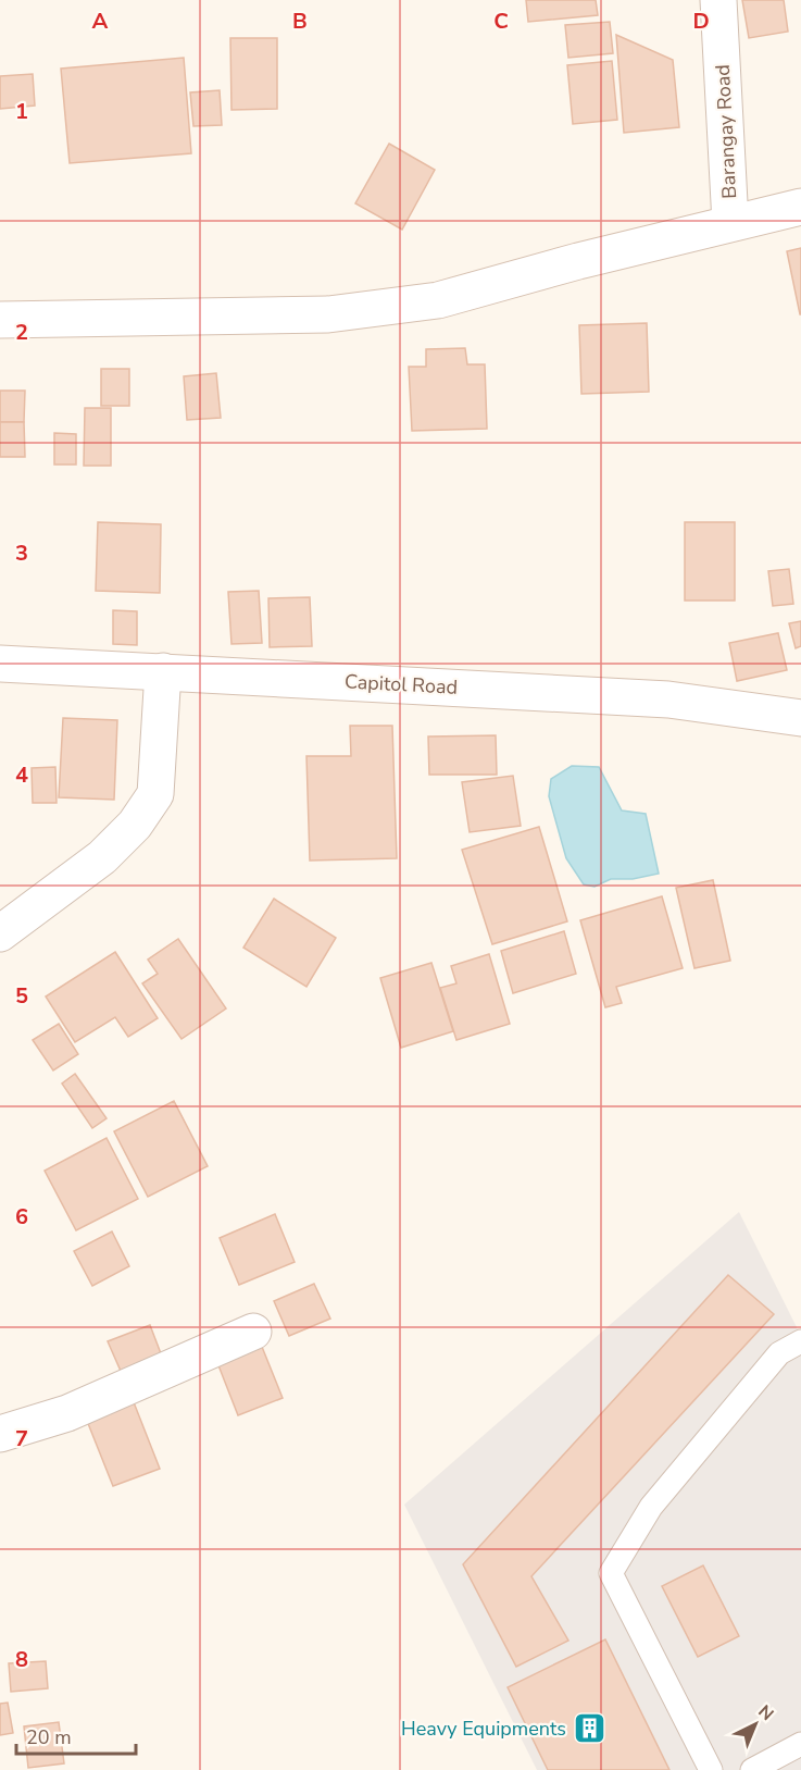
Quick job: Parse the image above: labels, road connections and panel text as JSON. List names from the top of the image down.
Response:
{
  "streets": {
    "street": ["Barangay Road", "Capitol Road"]
  },
  "places": {
    "building": ["Heavy Equipments"]
  },
  "scale_bar": "20 m",
  "north": "top right",
  "grid": {
    "columns": [
      "A",
      "B",
      "C",
      "D"
    ],
    "rows": [
      "1",
      "2",
      "3",
      "4",
      "5",
      "6",
      "7",
      "8"
    ]
  }
}
